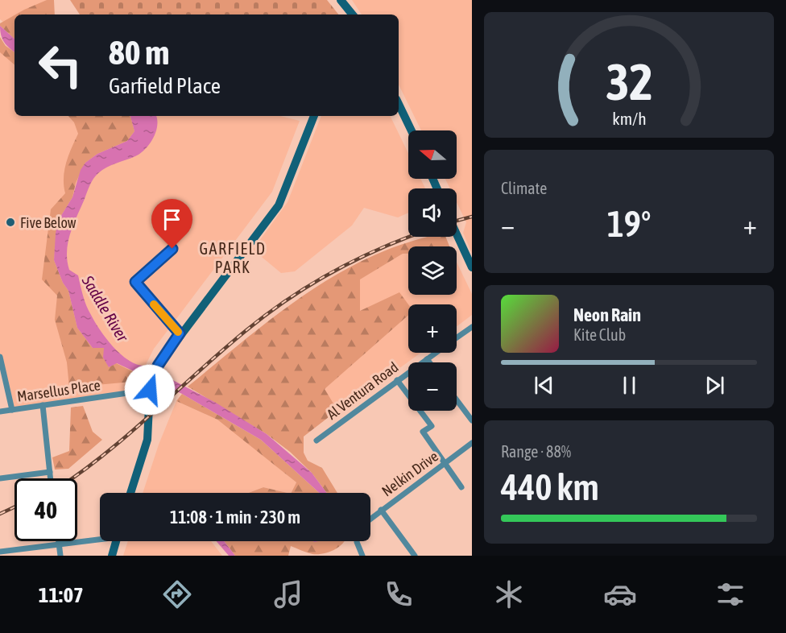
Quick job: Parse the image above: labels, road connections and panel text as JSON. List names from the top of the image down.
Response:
{
  "streets": {
    "street": ["Marsellus Place", "Al Ventura Road", "Nelkin Drive"]
  },
  "districts": ["GARFIELD PARK"],
  "water": ["Saddle River"],
  "places": ["Five Below"],
  "north": "left",
  "page": {
    "turn": ["80 m", "Garfield Place"],
    "map_buttons": ["+", "−"],
    "tile": [
      "Climate",
      ["Range · 88%", "440 km"]
    ],
    "heat": ["−", "19°", "+"],
    "song": ["Neon Rain", "Kite Club"],
    "limit": "40",
    "trip": "11:08 · 1 min · 230 m",
    "tabs": "11:07",
    "gauge": ["32", "km/h"]
  }
}
